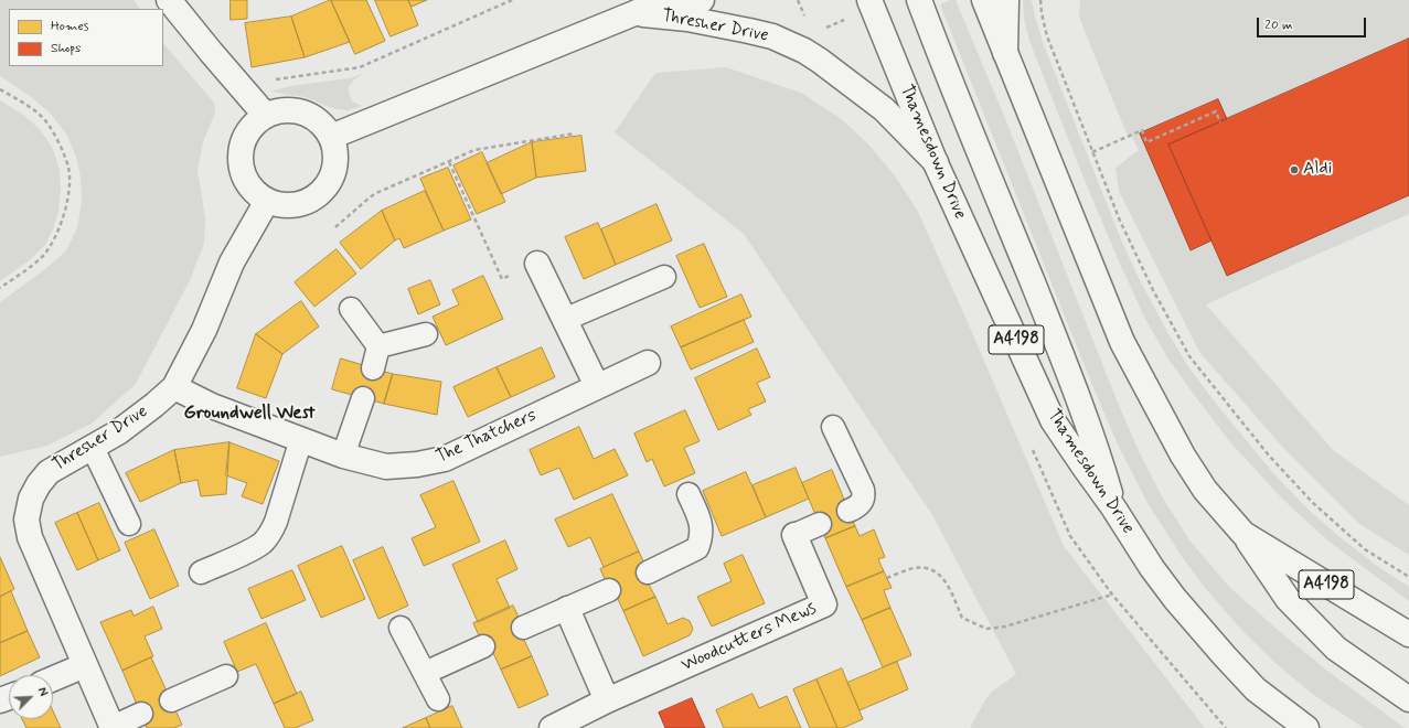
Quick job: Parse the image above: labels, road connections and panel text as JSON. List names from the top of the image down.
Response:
{
  "streets": {
    "street": [
      "Thresher Drive",
      "Thamesdown Drive",
      "A4198",
      "The Thatchers",
      "Woodcutters Mews"
    ]
  },
  "crossings": [
    ["Thresher Drive", "Thamesdown Drive"],
    ["Thresher Drive", "The Thatchers"]
  ],
  "districts": ["Groundwell West"],
  "places": ["Aldi"],
  "legend": ["Homes", "Shops"],
  "scale_bar": "20 m",
  "north": "top right"
}
